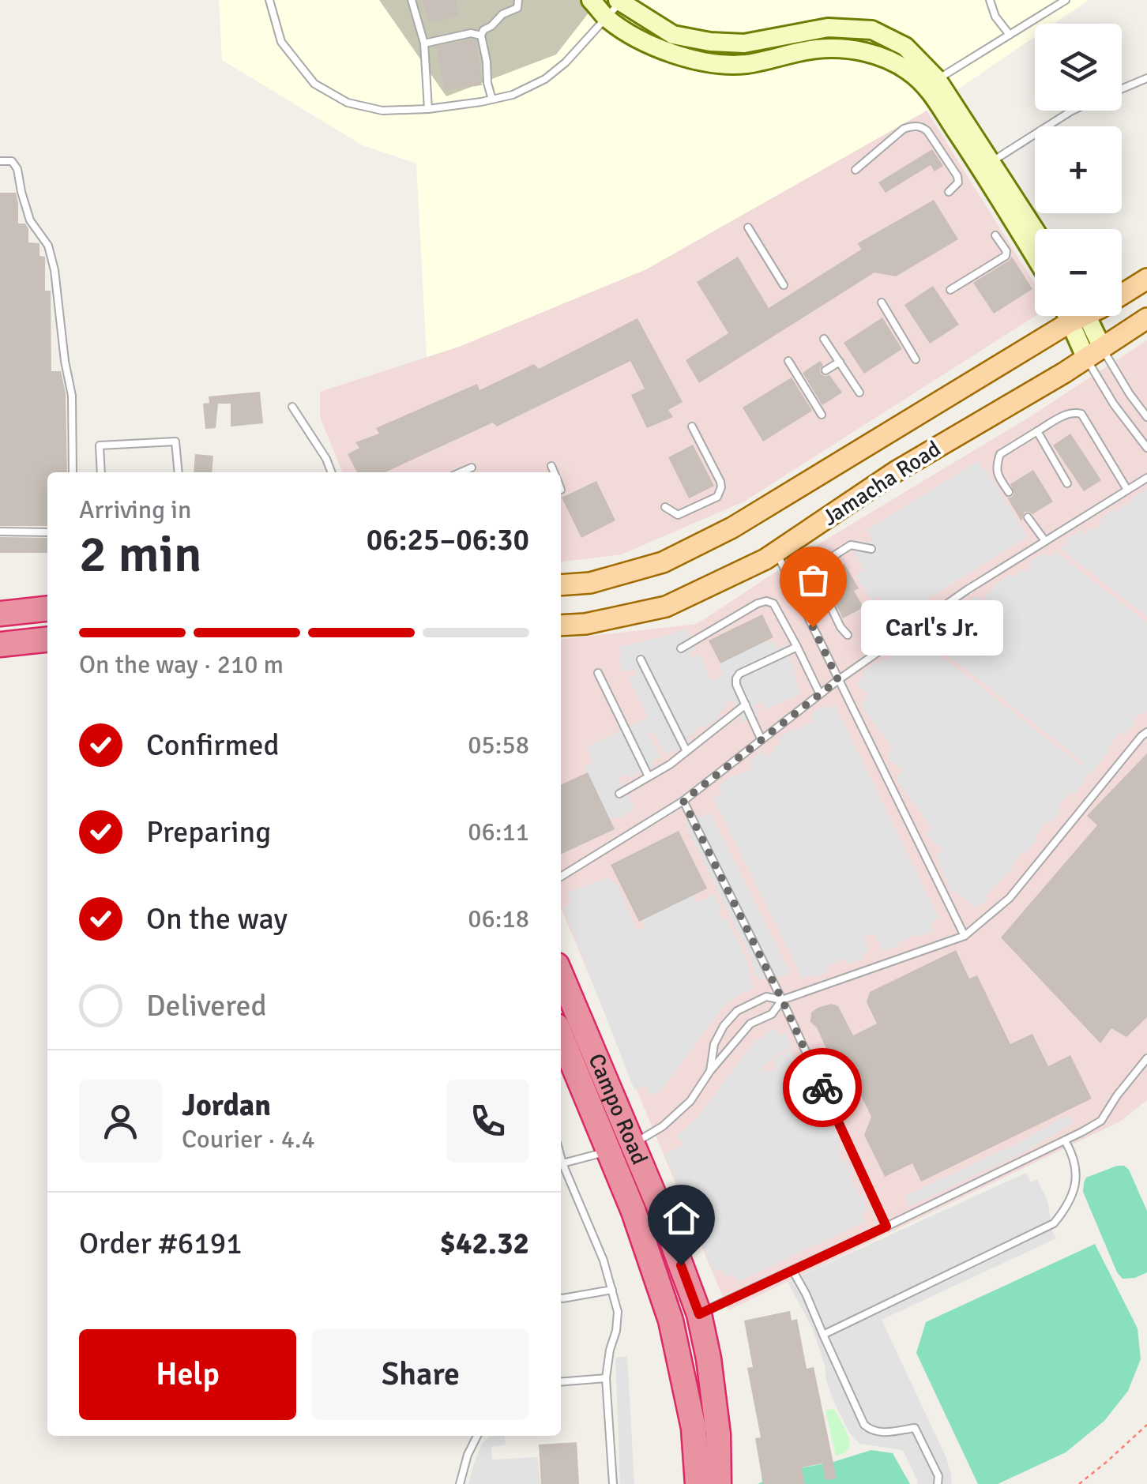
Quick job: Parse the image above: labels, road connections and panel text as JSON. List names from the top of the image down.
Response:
{
  "streets": {
    "highway": ["Campo Road"],
    "main road": ["Jamacha Road"]
  },
  "places": ["Carl's Jr."],
  "page": {
    "map_buttons": ["+", "−"],
    "heading": ["2 min", "Arriving in", "06:25–06:30"],
    "panel": [
      "Jordan",
      "Courier · 4.4",
      "Order #6191",
      "$42.32"
    ],
    "bubble": "Carl's Jr.",
    "bar": "On the way · 210 m",
    "list": [
      ["Confirmed", "05:58"],
      ["Preparing", "06:11"],
      ["On the way", "06:18"],
      "Delivered"
    ],
    "buttons": ["Help", "Share"]
  }
}
